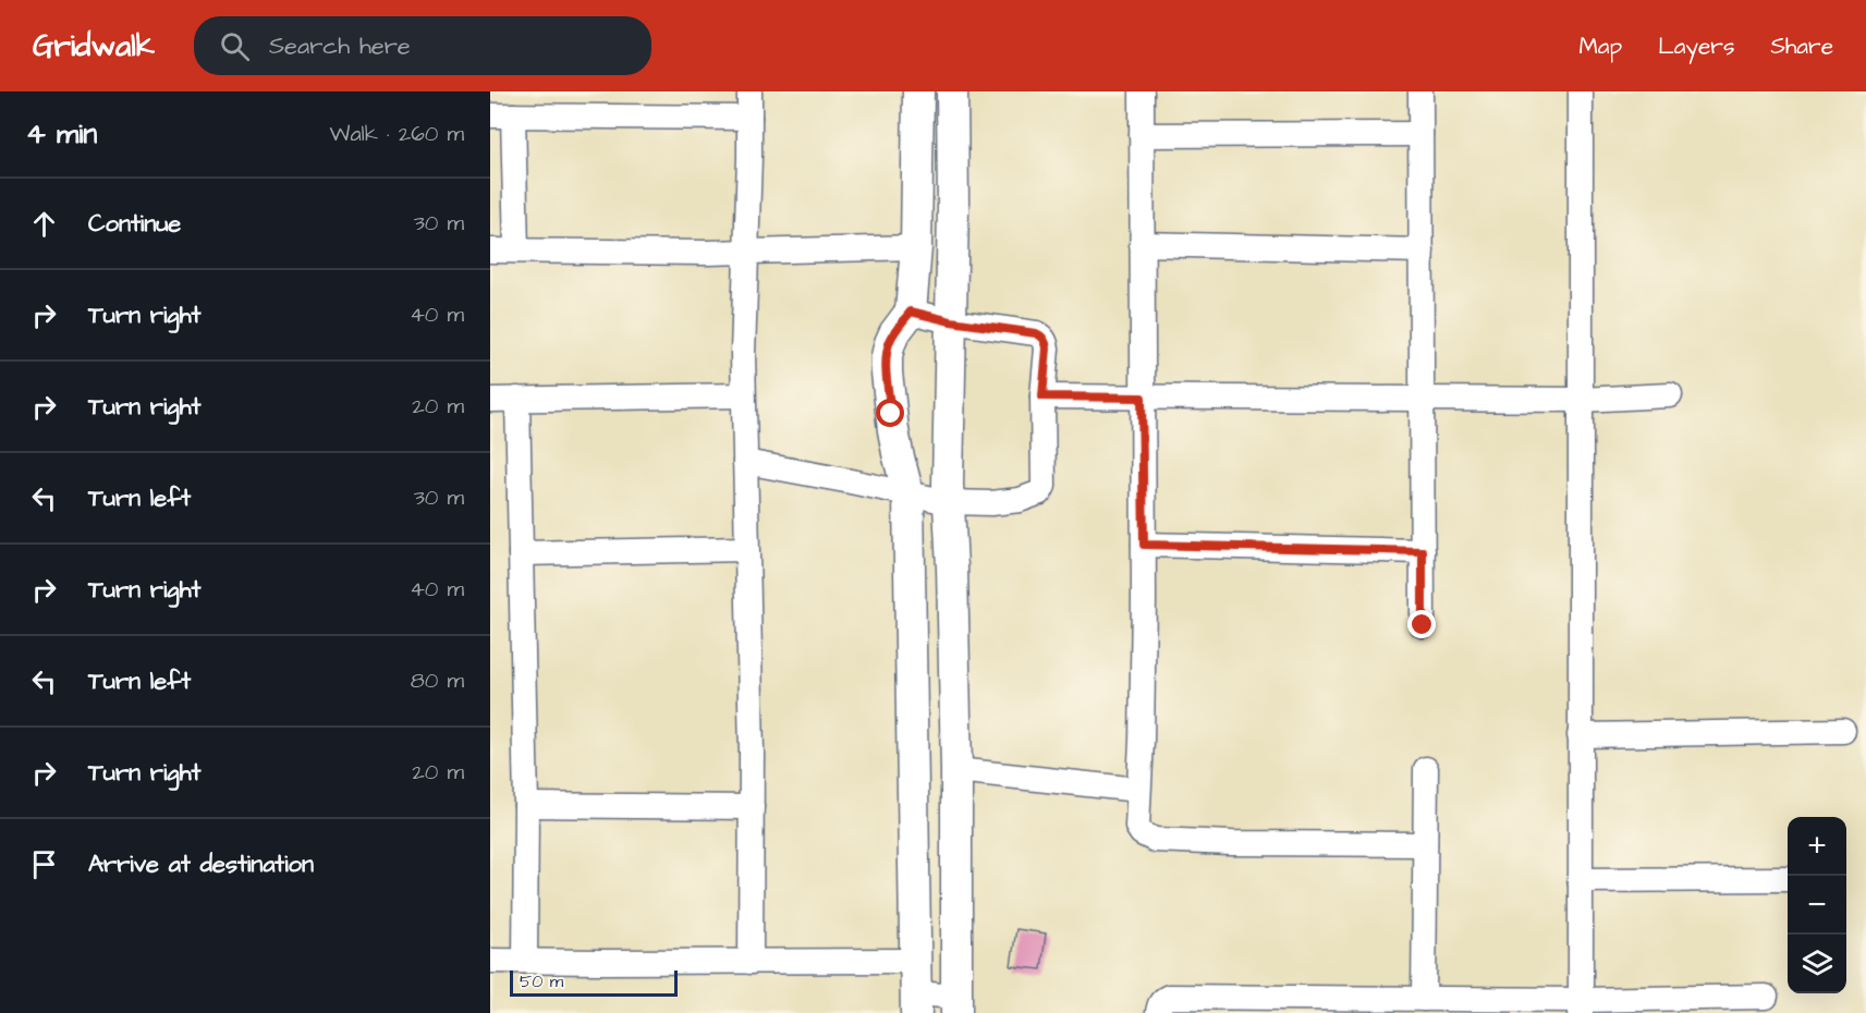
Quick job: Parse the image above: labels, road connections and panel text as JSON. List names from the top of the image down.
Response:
{
  "scale_bar": "50 m",
  "page": {
    "header": "Gridwalk",
    "search": "Search here",
    "nav": ["Map", "Layers", "Share"],
    "heading": ["4 min", "Walk · 260 m"],
    "list": [
      ["Continue", "30 m"],
      ["Turn right", "40 m"],
      ["Turn right", "20 m"],
      ["Turn left", "30 m"],
      ["Turn right", "40 m"],
      ["Turn left", "80 m"],
      ["Turn right", "20 m"],
      "Arrive at destination"
    ],
    "map_buttons": ["+", "−"],
    "scale": "50 m"
  }
}
